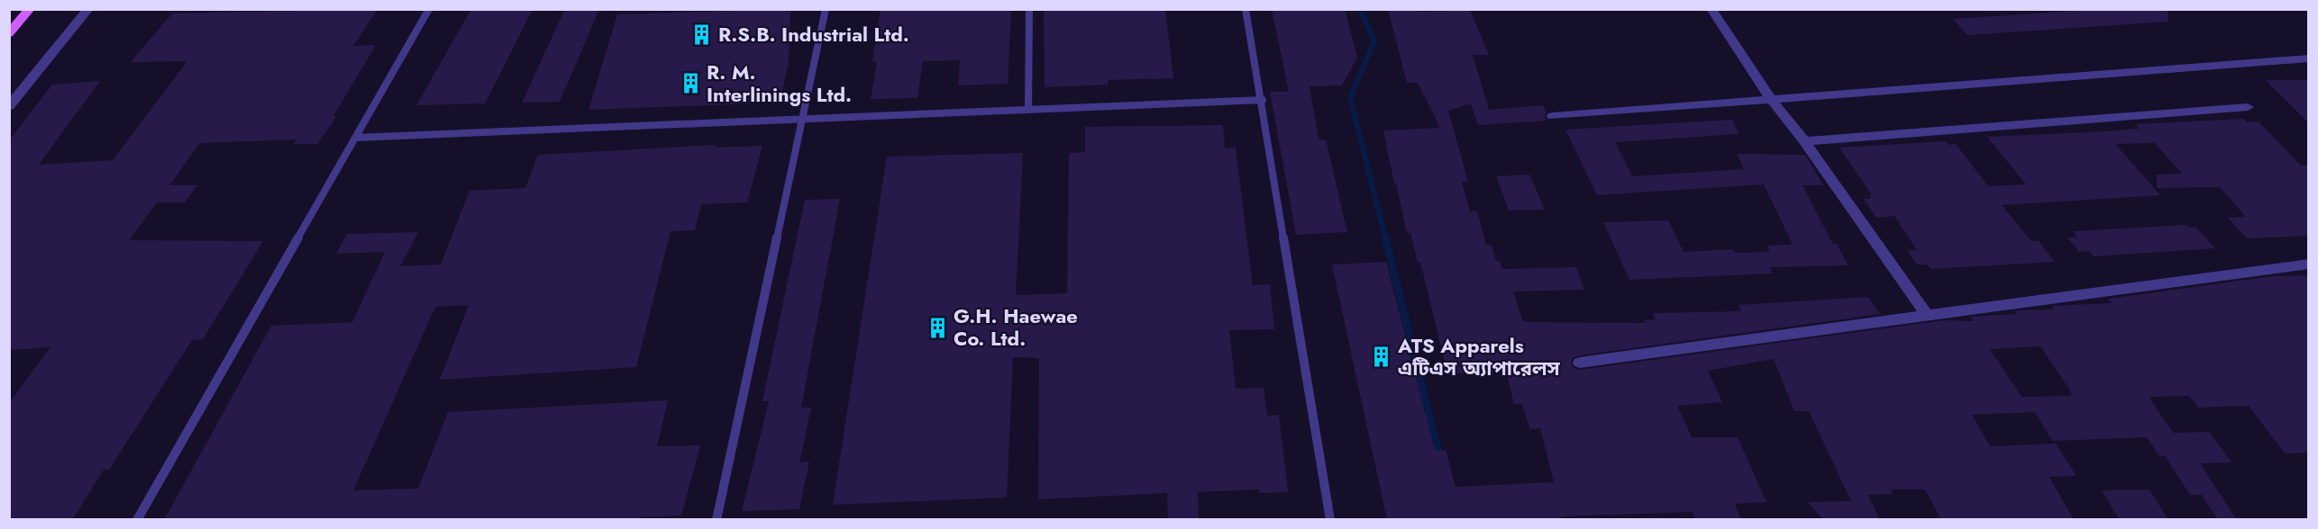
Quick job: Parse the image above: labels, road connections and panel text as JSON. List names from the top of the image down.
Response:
{
  "places": {
    "building": [
      "R.S.B. Industrial Ltd.",
      "R. M. Interlinings Ltd.",
      "G.H. Haewae Co. Ltd.",
      "ATS Apparels এটিএস অ্যাপারেলস"
    ]
  }
}
